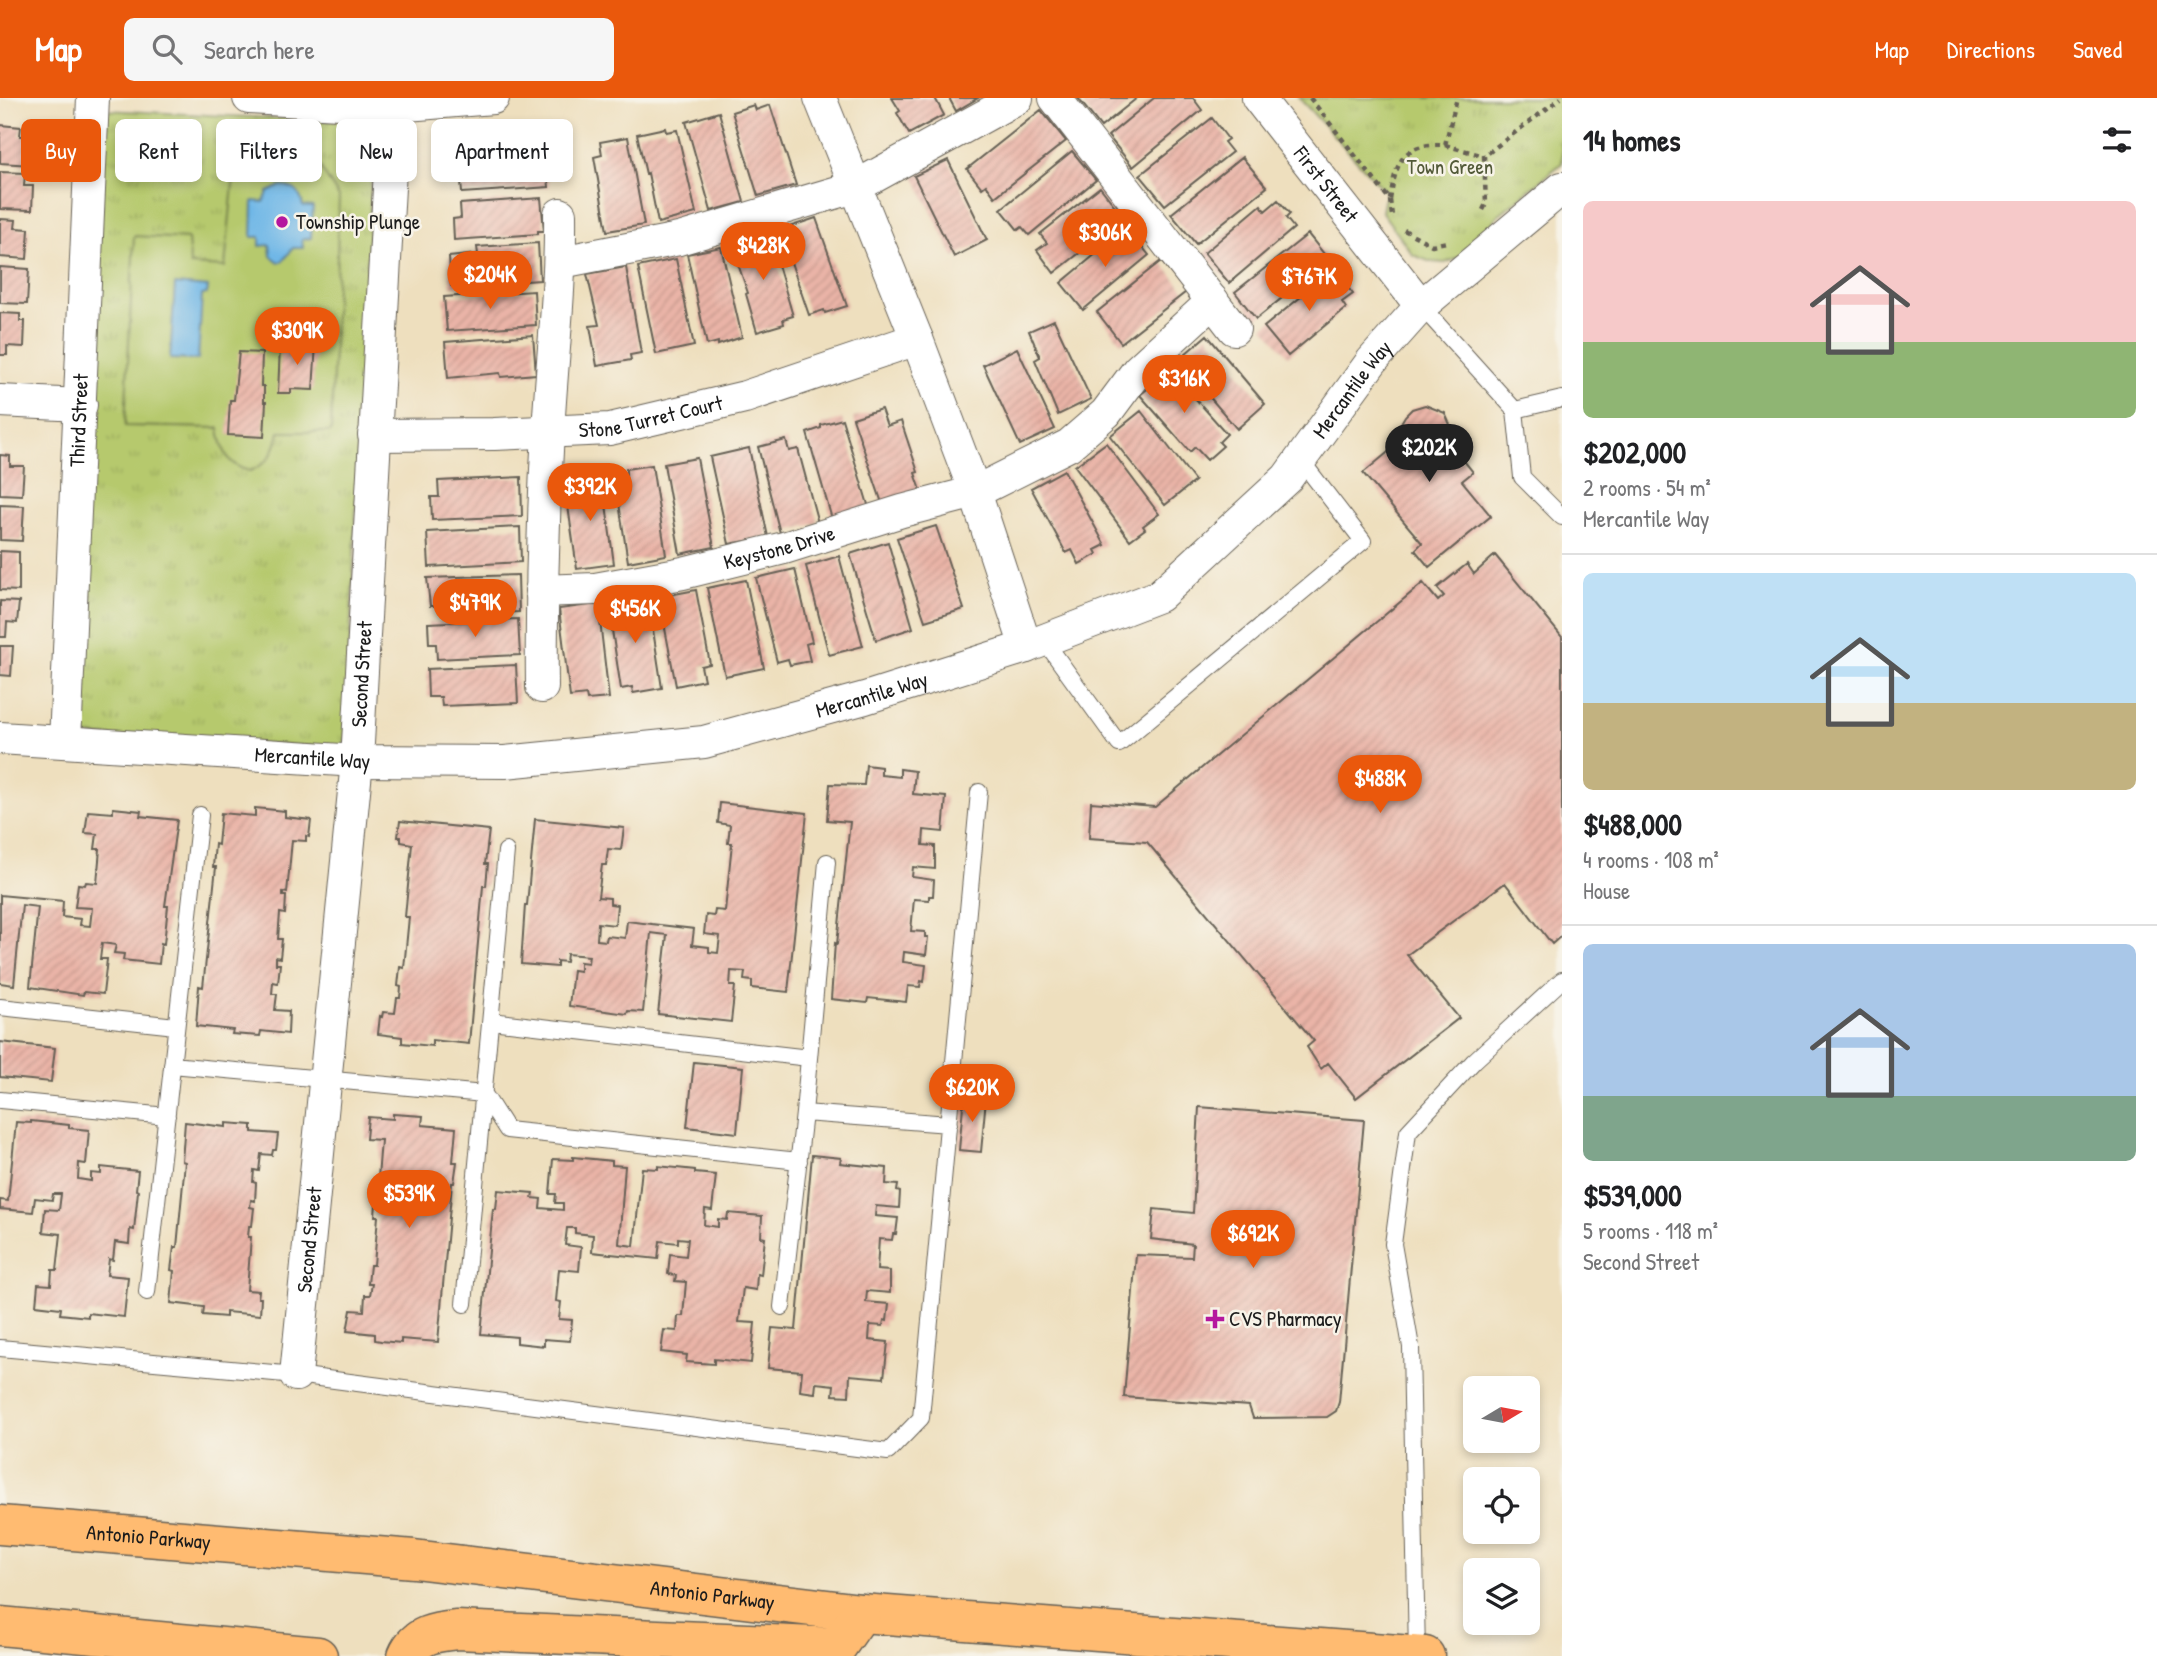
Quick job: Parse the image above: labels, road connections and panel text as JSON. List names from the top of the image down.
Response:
{
  "streets": {
    "main road": ["Antonio Parkway"],
    "street": [
      "First Street",
      "Mercantile Way",
      "Stone Turret Court",
      "Third Street",
      "Keystone Drive",
      "Second Street"
    ]
  },
  "crossings": [
    ["First Street", "Mercantile Way"],
    ["Mercantile Way", "Third Street"],
    ["Mercantile Way", "Second Street"],
    ["Stone Turret Court", "Second Street"]
  ],
  "parks": ["Town Green"],
  "places": {
    "other": ["Township Plunge"],
    "health": ["CVS Pharmacy"]
  },
  "north": "right",
  "page": {
    "header": "Map",
    "search": "Search here",
    "nav": ["Map", "Directions", "Saved"],
    "heading": "14 homes",
    "chip": [
      "Buy",
      "Rent",
      "Filters",
      "New",
      "Apartment"
    ],
    "list": [
      {
        "name": "$202,000",
        "note": "2 rooms · 54 m² · Mercantile Way"
      },
      {
        "name": "$488,000",
        "note": "4 rooms · 108 m² · House"
      },
      {
        "name": "$539,000",
        "note": "5 rooms · 118 m² · Second Street"
      }
    ],
    "price": [
      "$306K",
      "$428K",
      "$204K",
      "$767K",
      "$309K",
      "$316K",
      "$202K",
      "$392K",
      "$479K",
      "$456K",
      "$488K",
      "$620K",
      "$539K",
      "$692K"
    ]
  }
}
